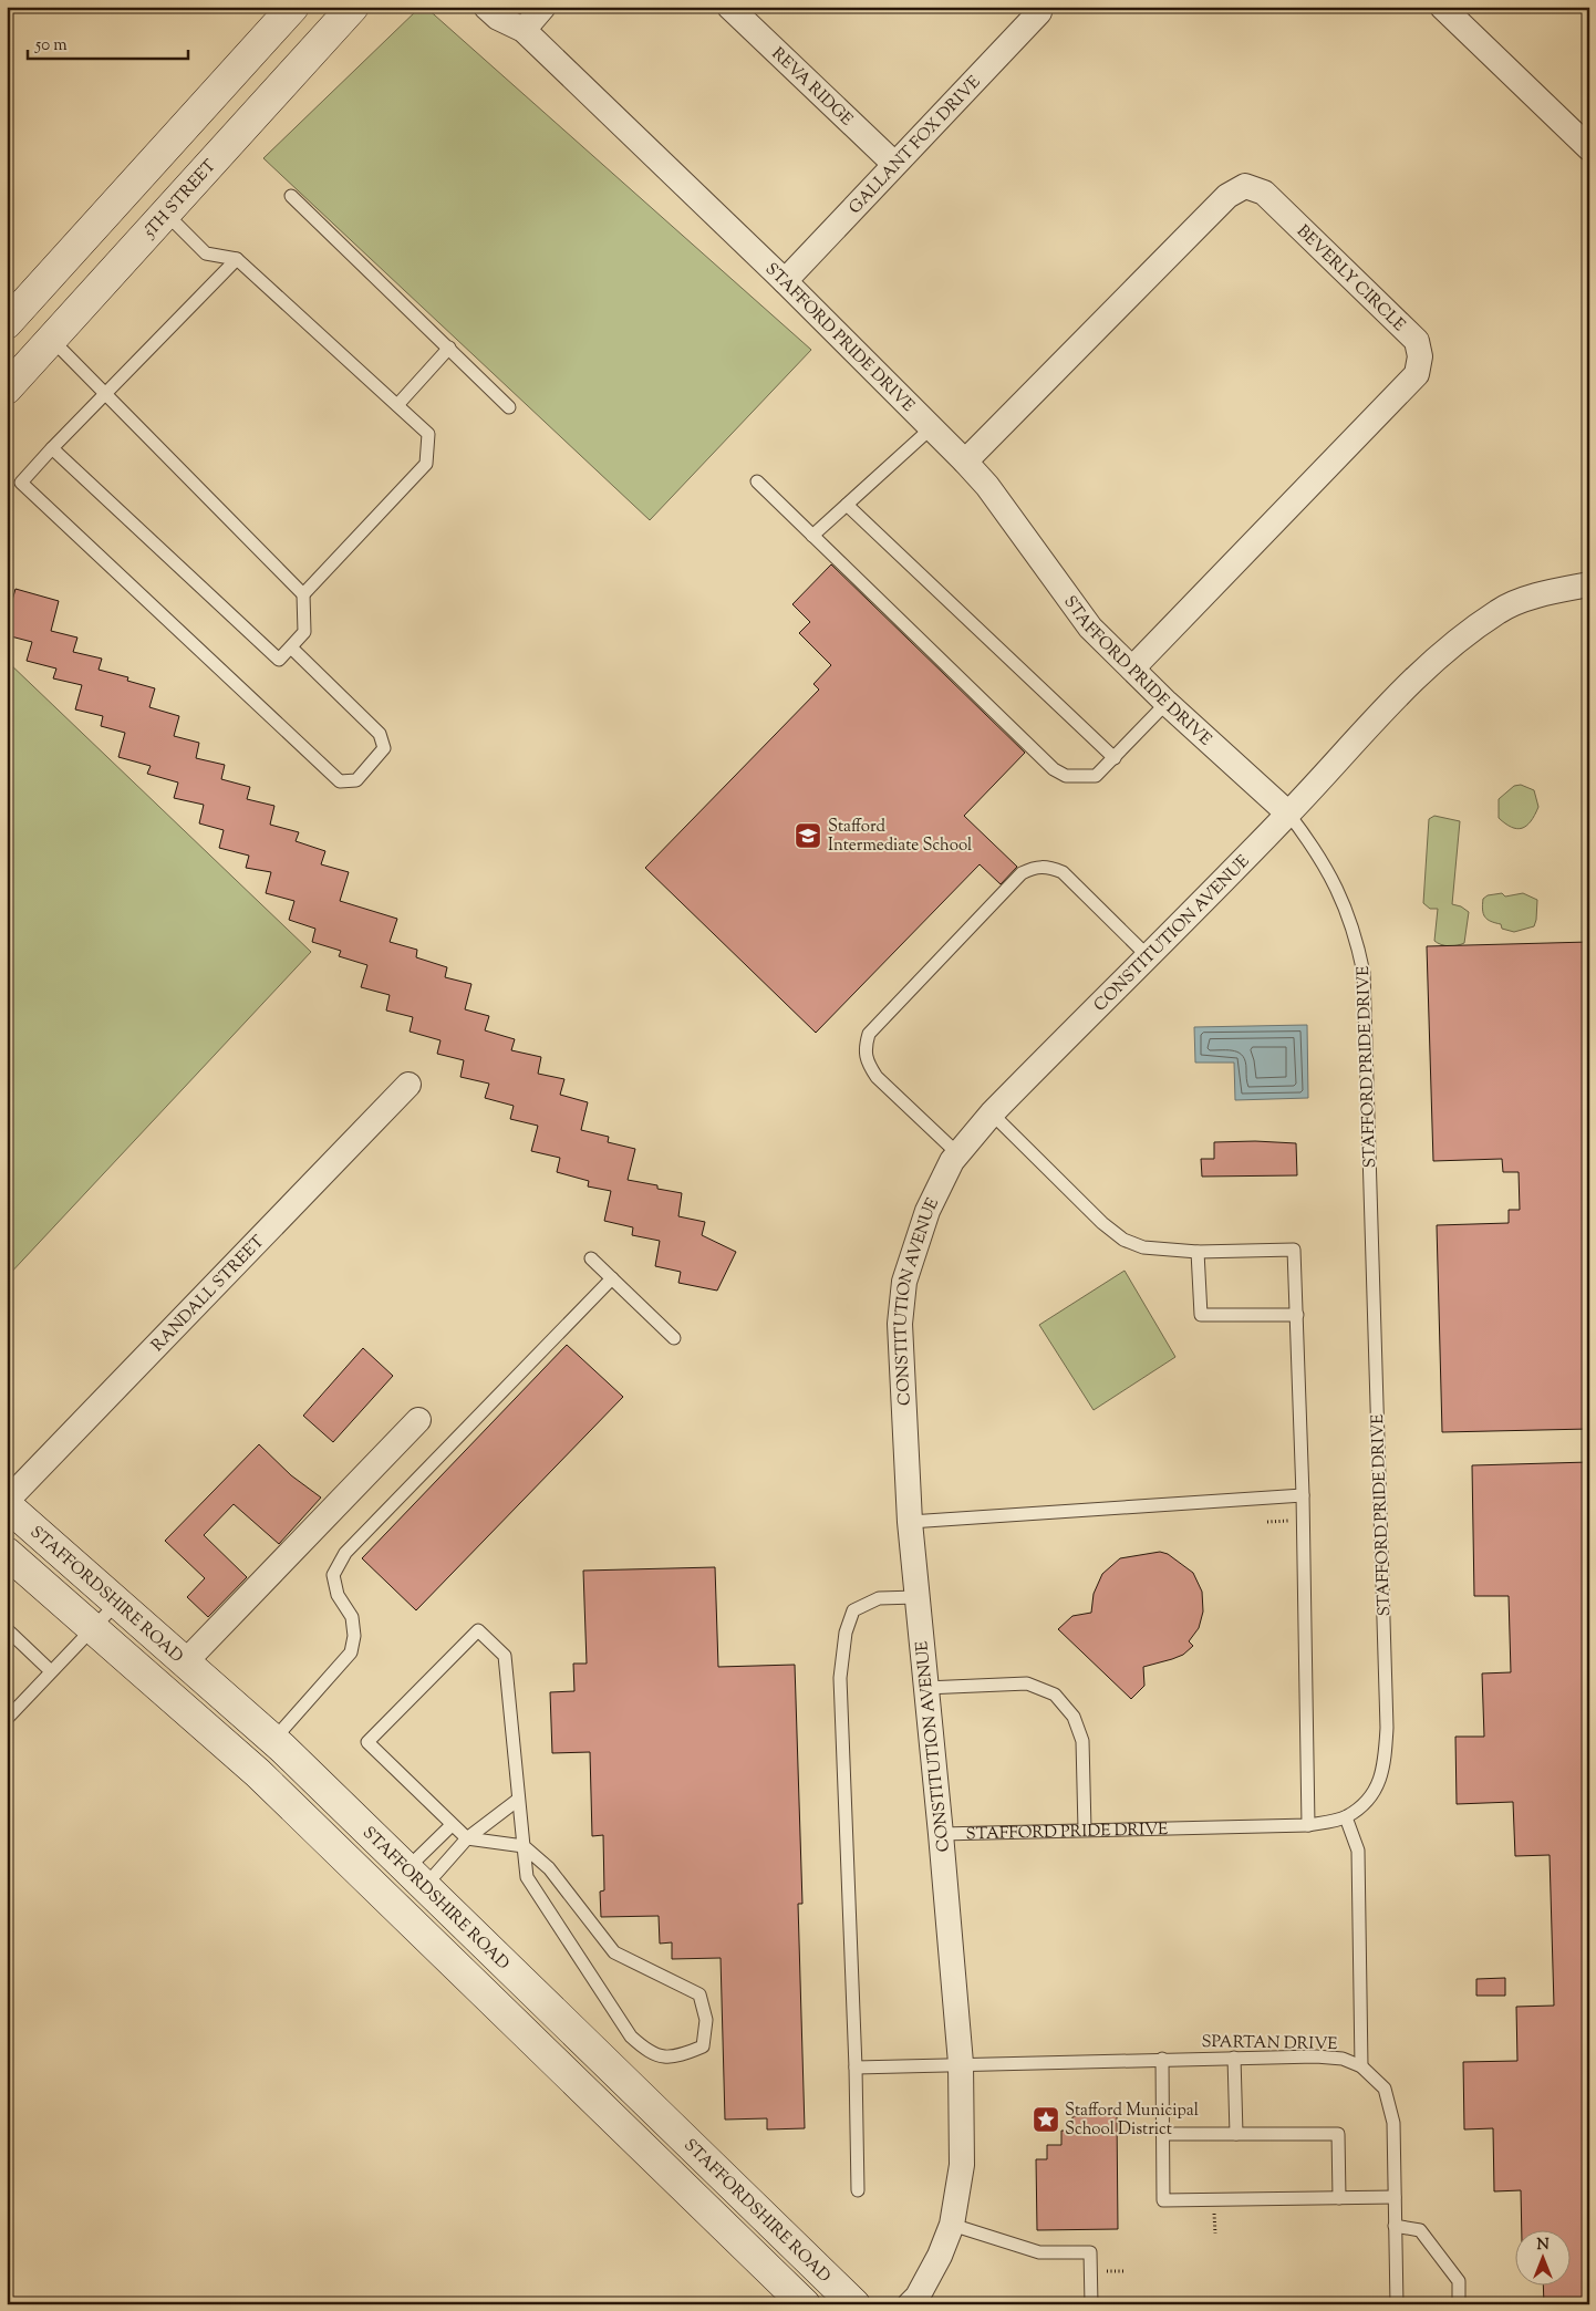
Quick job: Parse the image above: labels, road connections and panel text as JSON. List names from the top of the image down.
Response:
{
  "streets": {
    "main road": ["5TH STREET", "STAFFORDSHIRE ROAD"],
    "street": [
      "REVA RIDGE",
      "GALLANT FOX DRIVE",
      "BEVERLY CIRCLE",
      "STAFFORD PRIDE DRIVE",
      "CONSTITUTION AVENUE",
      "RANDALL STREET"
    ],
    "lane": ["SPARTAN DRIVE"]
  },
  "crossings": [
    ["REVA RIDGE", "GALLANT FOX DRIVE"],
    ["GALLANT FOX DRIVE", "STAFFORD PRIDE DRIVE"],
    ["BEVERLY CIRCLE", "STAFFORD PRIDE DRIVE"],
    ["STAFFORD PRIDE DRIVE", "CONSTITUTION AVENUE"],
    ["CONSTITUTION AVENUE", "SPARTAN DRIVE"]
  ],
  "places": {
    "school or university": ["Stafford Intermediate School"],
    "place": ["Stafford Municipal School District"]
  },
  "scale_bar": "50 m",
  "north": "top"
}
